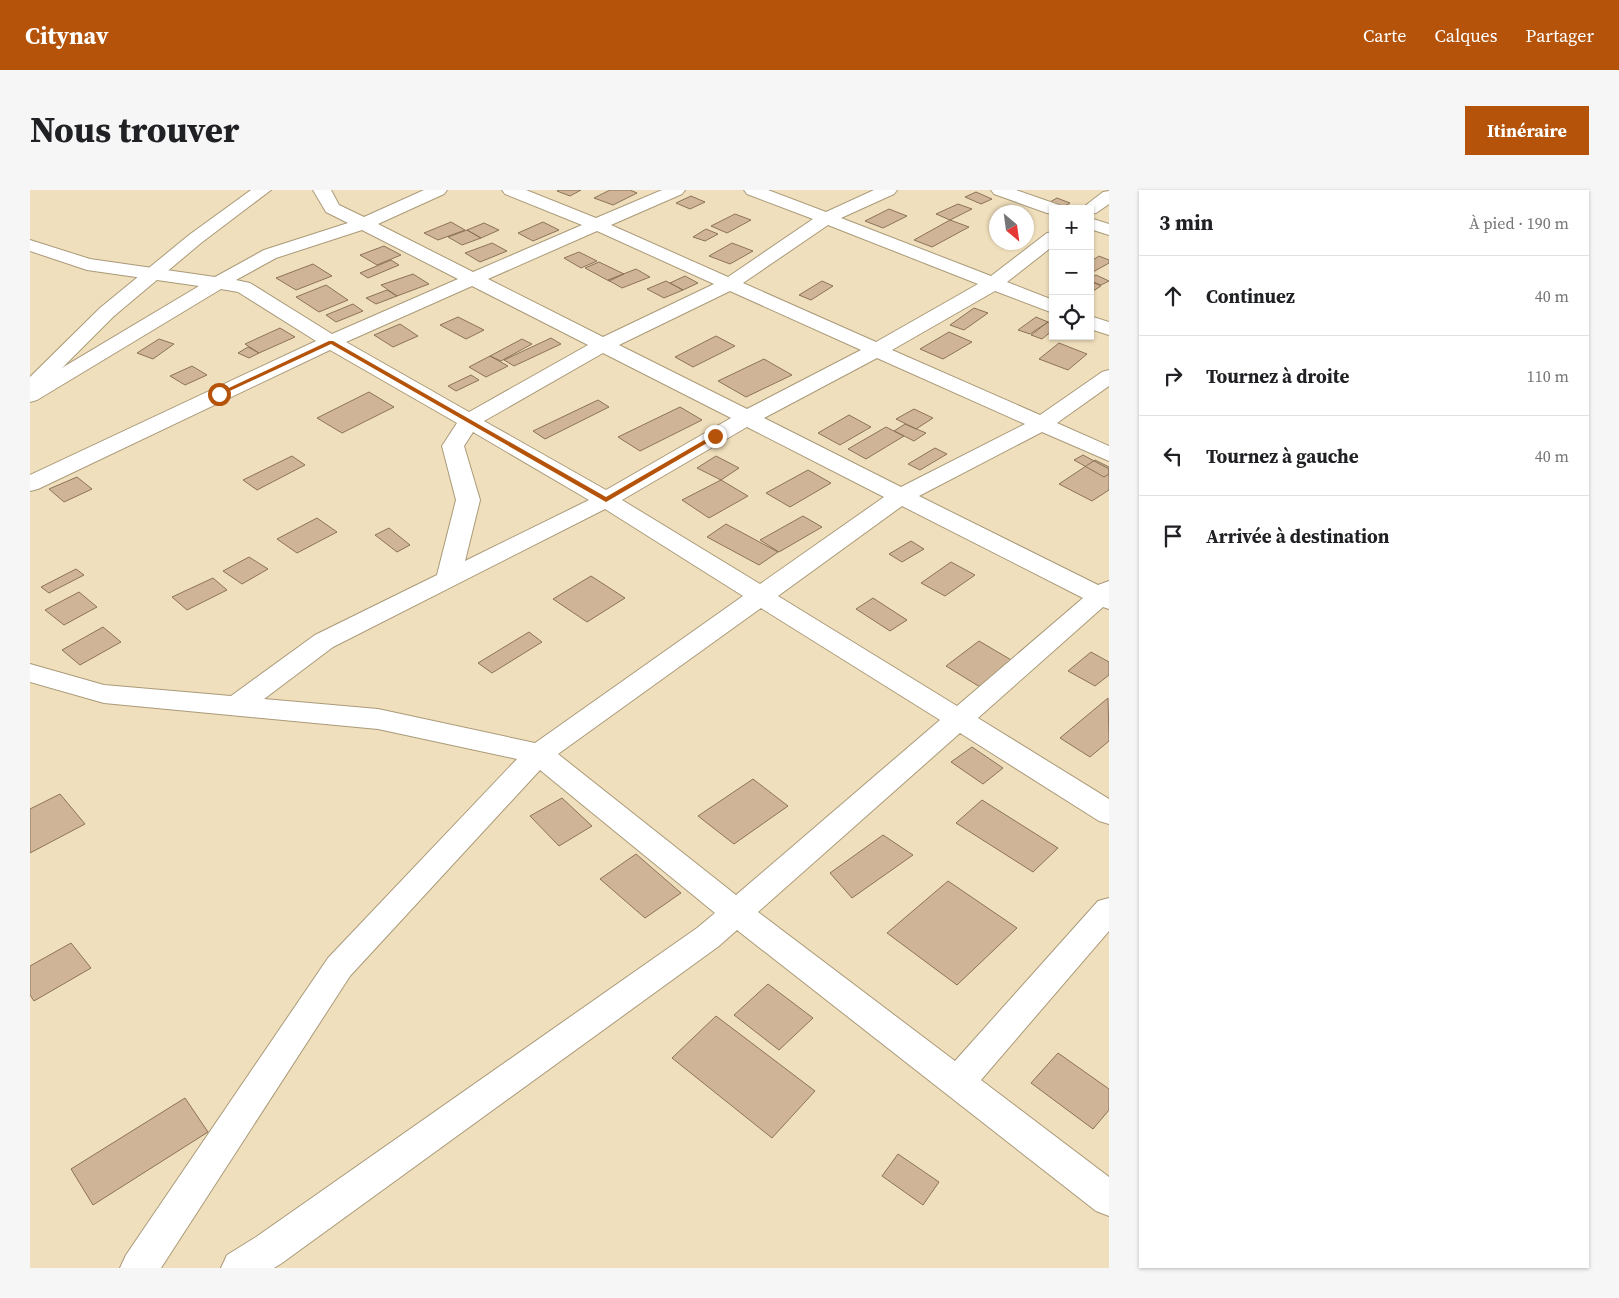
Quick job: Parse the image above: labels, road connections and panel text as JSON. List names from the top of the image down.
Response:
{
  "north": "bottom right",
  "page": {
    "header": "Citynav",
    "nav": ["Carte", "Calques", "Partager"],
    "title": "Nous trouver",
    "buttons": "Itinéraire",
    "heading": ["3 min", "À pied · 190 m"],
    "map_buttons": ["+", "−"],
    "list": [
      ["Continuez", "40 m"],
      ["Tournez à droite", "110 m"],
      ["Tournez à gauche", "40 m"],
      "Arrivée à destination"
    ]
  }
}
